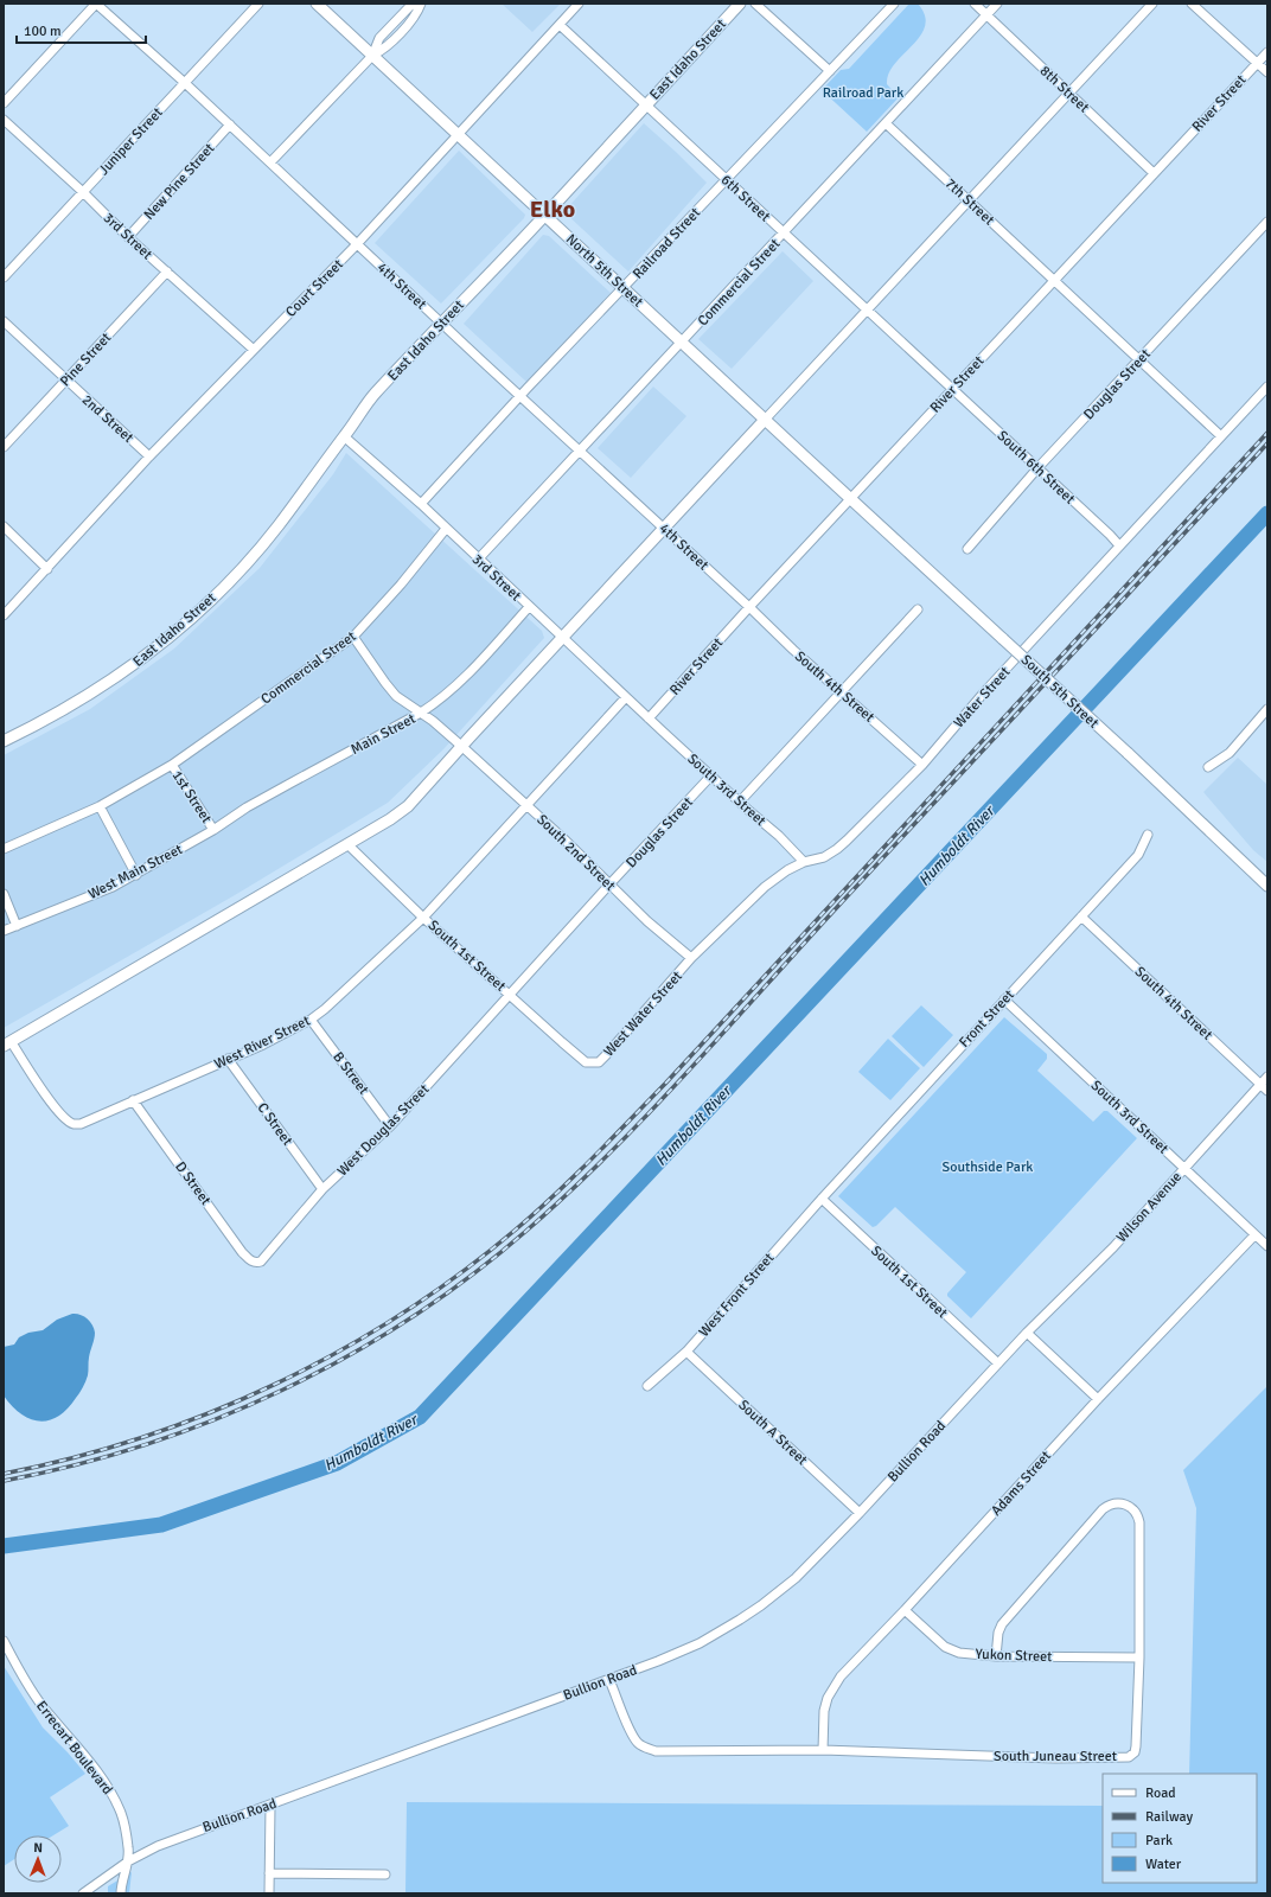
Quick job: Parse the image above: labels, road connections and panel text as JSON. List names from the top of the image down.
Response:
{
  "streets": {
    "main road": ["East Idaho Street", "North 5th Street", "South 5th Street"],
    "street": [
      "8th Street",
      "River Street",
      "Juniper Street",
      "New Pine Street",
      "6th Street",
      "7th Street",
      "3rd Street",
      "Railroad Street",
      "Commercial Street",
      "4th Street",
      "Court Street",
      "Pine Street",
      "Douglas Street",
      "2nd Street",
      "South 6th Street",
      "South 4th Street",
      "Water Street",
      "Main Street",
      "South 3rd Street",
      "1st Street",
      "South 2nd Street",
      "West Main Street",
      "South 1st Street",
      "West Water Street",
      "Front Street",
      "West River Street",
      "B Street",
      "C Street",
      "West Douglas Street",
      "D Street",
      "Wilson Avenue",
      "West Front Street",
      "South A Street",
      "Bullion Road",
      "Adams Street",
      "Yukon Street",
      "Errecart Boulevard",
      "South Juneau Street"
    ]
  },
  "crossings": [
    ["East Idaho Street", "6th Street"],
    ["East Idaho Street", "3rd Street"],
    ["East Idaho Street", "North 5th Street"],
    ["East Idaho Street", "4th Street"],
    ["8th Street", "River Street"],
    ["8th Street", "Commercial Street"],
    ["River Street", "6th Street"],
    ["River Street", "7th Street"],
    ["River Street", "3rd Street"],
    ["River Street", "North 5th Street"],
    ["River Street", "4th Street"],
    ["River Street", "South 6th Street"],
    ["River Street", "South 4th Street"],
    ["River Street", "South 5th Street"],
    ["River Street", "South 3rd Street"],
    ["Juniper Street", "3rd Street"],
    ["Juniper Street", "4th Street"],
    ["New Pine Street", "3rd Street"],
    ["New Pine Street", "4th Street"],
    ["6th Street", "Railroad Street"],
    ["6th Street", "Commercial Street"],
    ["6th Street", "Court Street"],
    ["6th Street", "South 6th Street"],
    ["7th Street", "Commercial Street"],
    ["7th Street", "Douglas Street"],
    ["7th Street", "Water Street"],
    ["3rd Street", "Railroad Street"],
    ["3rd Street", "Commercial Street"],
    ["3rd Street", "Court Street"],
    ["3rd Street", "Pine Street"],
    ["3rd Street", "Main Street"],
    ["3rd Street", "South 3rd Street"],
    ["Railroad Street", "North 5th Street"],
    ["Railroad Street", "4th Street"],
    ["North 5th Street", "Commercial Street"],
    ["North 5th Street", "Court Street"],
    ["North 5th Street", "South 5th Street"],
    ["Commercial Street", "4th Street"],
    ["Commercial Street", "1st Street"],
    ["4th Street", "Court Street"],
    ["4th Street", "South 4th Street"],
    ["Court Street", "2nd Street"],
    ["Pine Street", "2nd Street"],
    ["Douglas Street", "South 6th Street"],
    ["Douglas Street", "South 3rd Street"],
    ["Douglas Street", "South 2nd Street"],
    ["Douglas Street", "South 1st Street"],
    ["Douglas Street", "West Douglas Street"],
    ["South 6th Street", "Water Street"],
    ["South 4th Street", "Water Street"],
    ["South 4th Street", "Front Street"],
    ["South 4th Street", "Wilson Avenue"],
    ["Water Street", "South 3rd Street"],
    ["Water Street", "South 2nd Street"],
    ["Water Street", "West Water Street"],
    ["Main Street", "1st Street"],
    ["Main Street", "West Main Street"],
    ["South 3rd Street", "Front Street"],
    ["South 3rd Street", "Wilson Avenue"],
    ["South 3rd Street", "Adams Street"],
    ["1st Street", "West Main Street"],
    ["South 2nd Street", "West Water Street"],
    ["South 1st Street", "West Water Street"],
    ["South 1st Street", "Front Street"],
    ["South 1st Street", "West River Street"],
    ["South 1st Street", "West Douglas Street"],
    ["South 1st Street", "West Front Street"],
    ["South 1st Street", "Bullion Road"],
    ["Front Street", "West Front Street"],
    ["West River Street", "B Street"],
    ["West River Street", "C Street"],
    ["West River Street", "D Street"],
    ["B Street", "West Douglas Street"],
    ["C Street", "West Douglas Street"],
    ["West Douglas Street", "D Street"],
    ["Wilson Avenue", "Bullion Road"],
    ["West Front Street", "South A Street"],
    ["South A Street", "Bullion Road"],
    ["Bullion Road", "Errecart Boulevard"],
    ["Bullion Road", "South Juneau Street"],
    ["Adams Street", "Yukon Street"],
    ["Adams Street", "South Juneau Street"],
    ["Yukon Street", "South Juneau Street"]
  ],
  "districts": ["Elko"],
  "water": ["Humboldt River"],
  "parks": ["Railroad Park", "Southside Park"],
  "legend": [
    "Road",
    "Railway",
    "Park",
    "Water"
  ],
  "scale_bar": "100 m",
  "north": "top"
}
